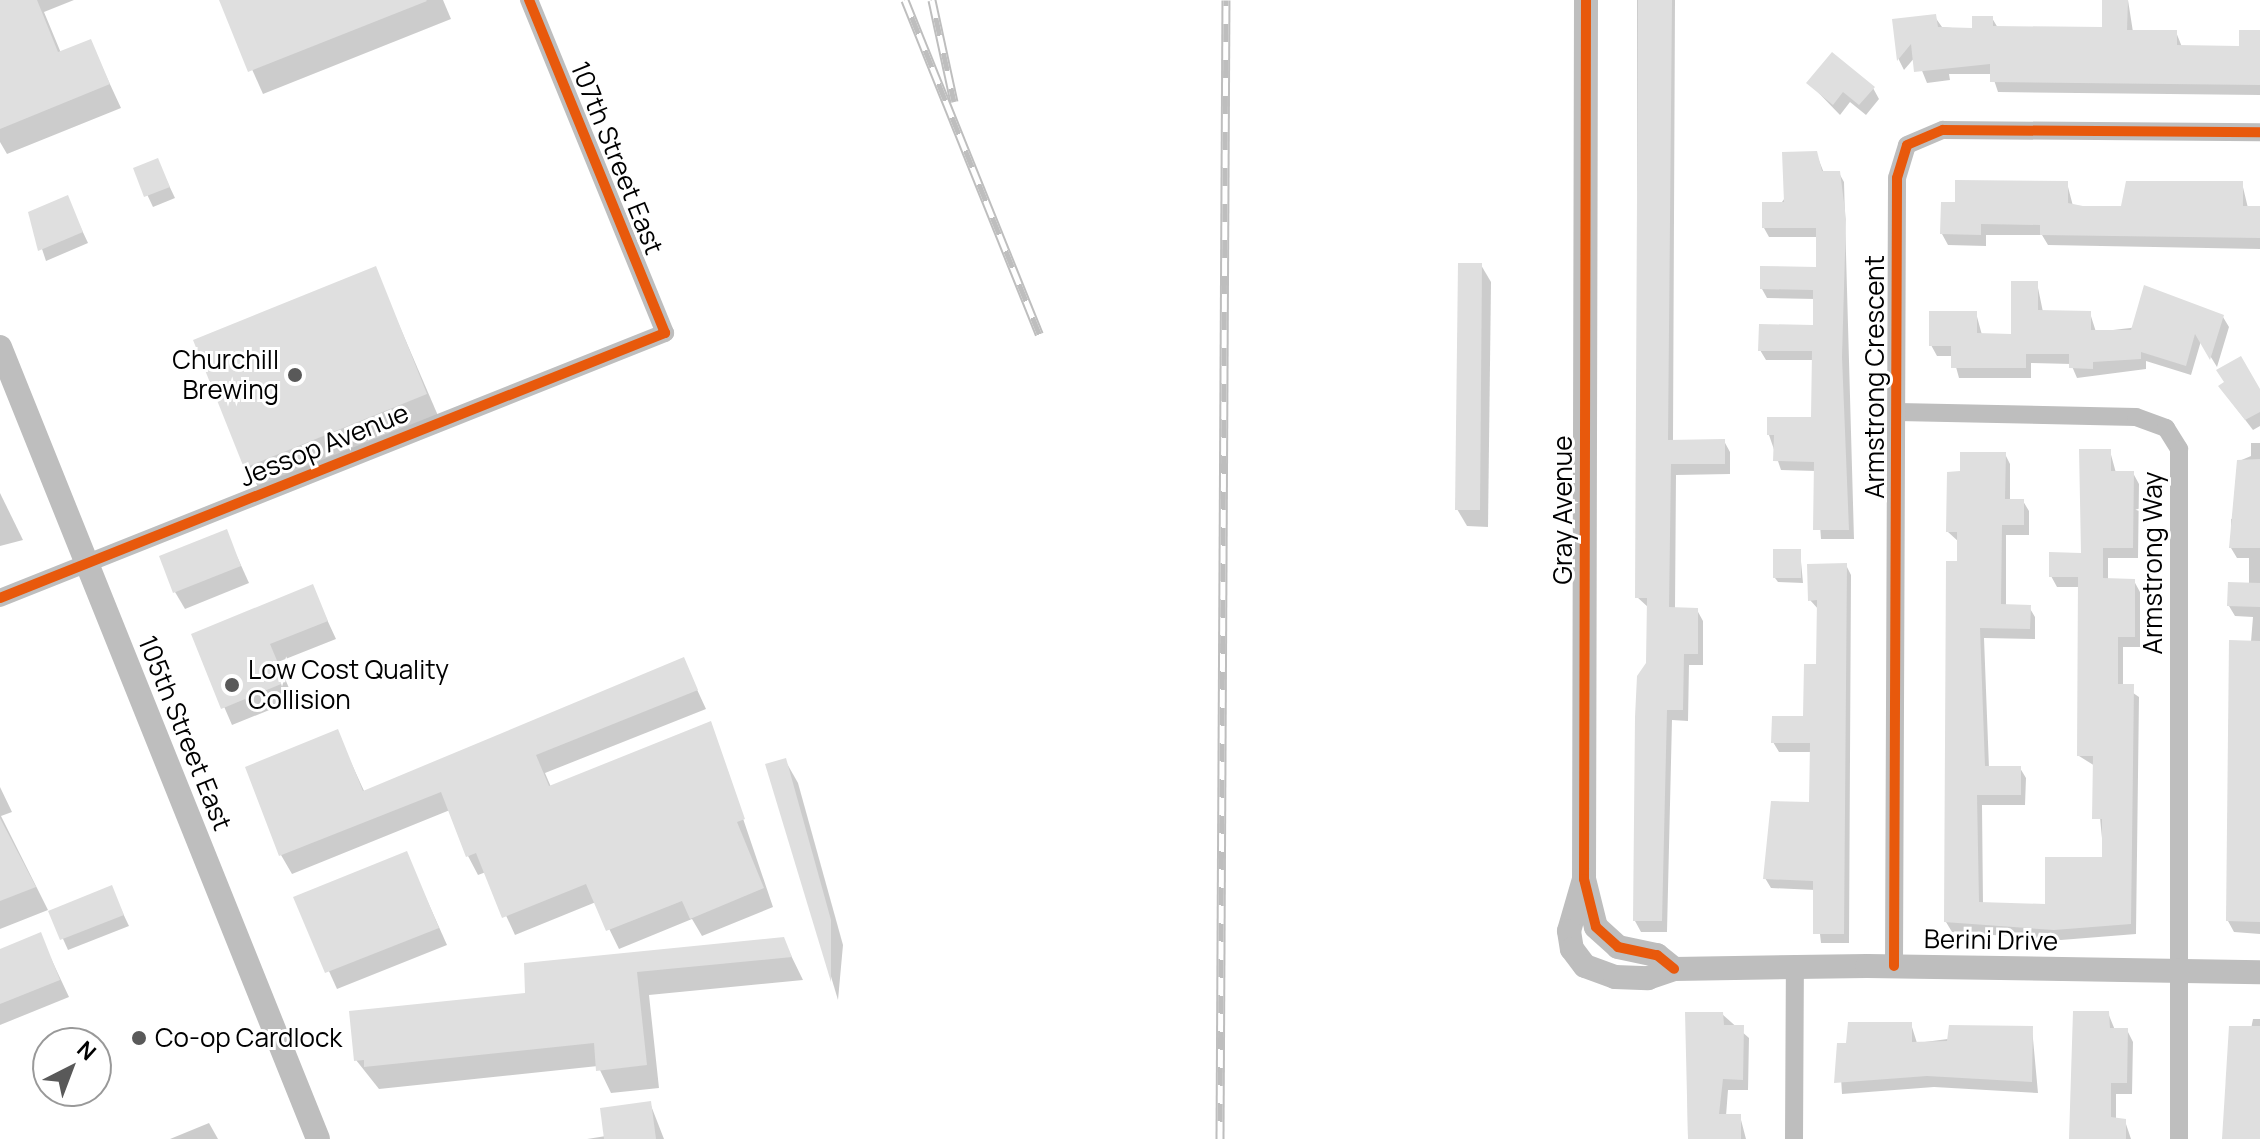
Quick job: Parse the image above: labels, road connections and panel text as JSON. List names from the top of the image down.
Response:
{
  "streets": {
    "street": [
      "107th Street East",
      "Armstrong Crescent",
      "Jessop Avenue",
      "Gray Avenue",
      "Armstrong Way",
      "105th Street East",
      "Berini Drive"
    ]
  },
  "crossings": [
    ["107th Street East", "Jessop Avenue"],
    ["Armstrong Crescent", "Armstrong Way"],
    ["Armstrong Crescent", "Berini Drive"],
    ["Jessop Avenue", "105th Street East"],
    ["Gray Avenue", "Berini Drive"],
    ["Armstrong Way", "Berini Drive"]
  ],
  "places": ["Churchill Brewing", "Low Cost Quality Collision", "Co-op Cardlock"],
  "north": "top right"
}
